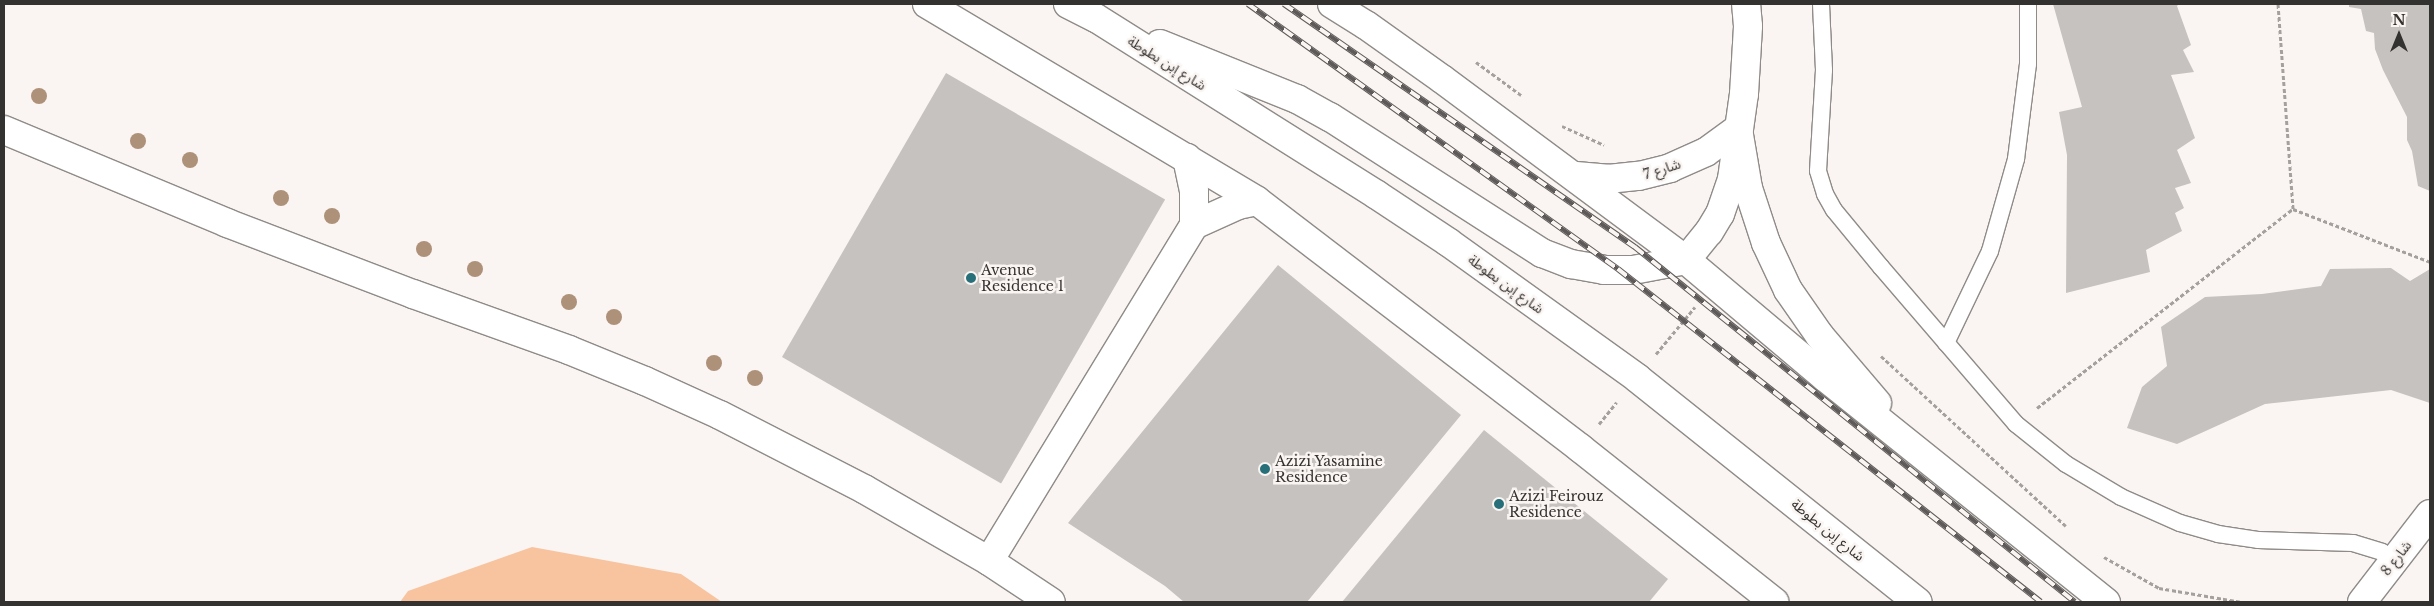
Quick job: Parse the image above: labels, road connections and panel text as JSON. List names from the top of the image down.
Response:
{
  "streets": {
    "street": ["شارع إبن بطوطة", "شارع 7", "شارع 8"]
  },
  "places": ["Avenue Residence 1", "Azizi Yasamine Residence", "Azizi Feirouz Residence"],
  "north": "top"
}
